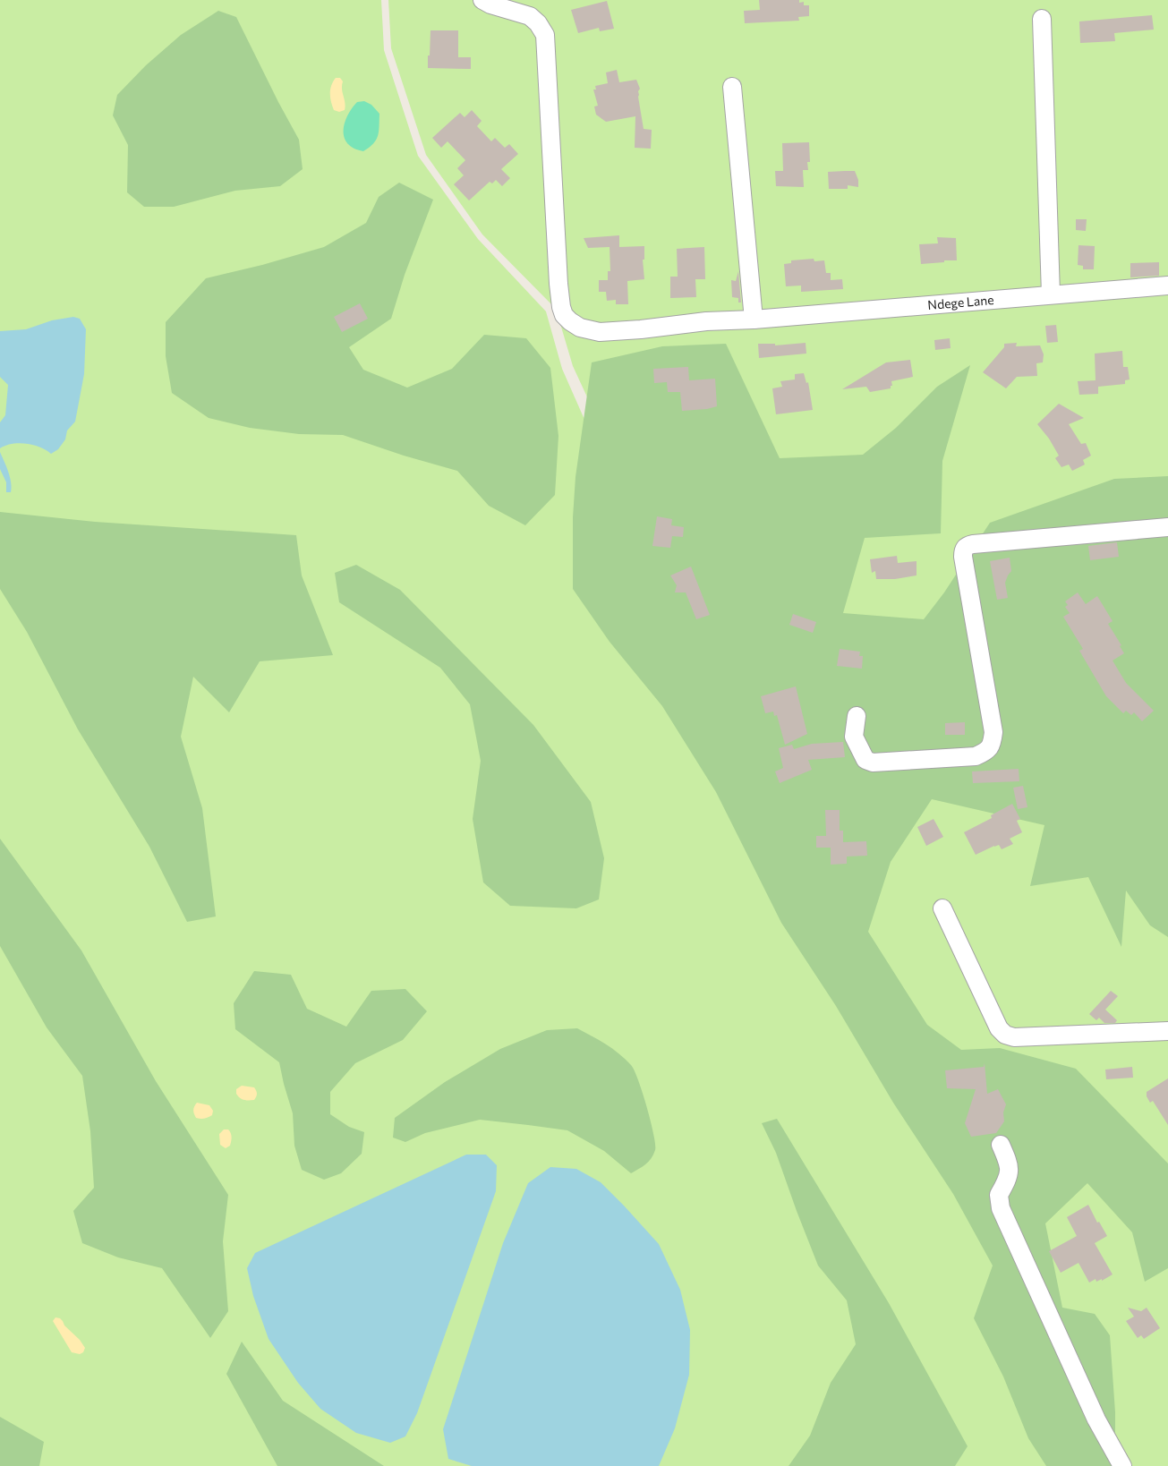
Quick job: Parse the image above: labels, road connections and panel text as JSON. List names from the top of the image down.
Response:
{
  "streets": {
    "street": ["Ndege Lane"]
  }
}
